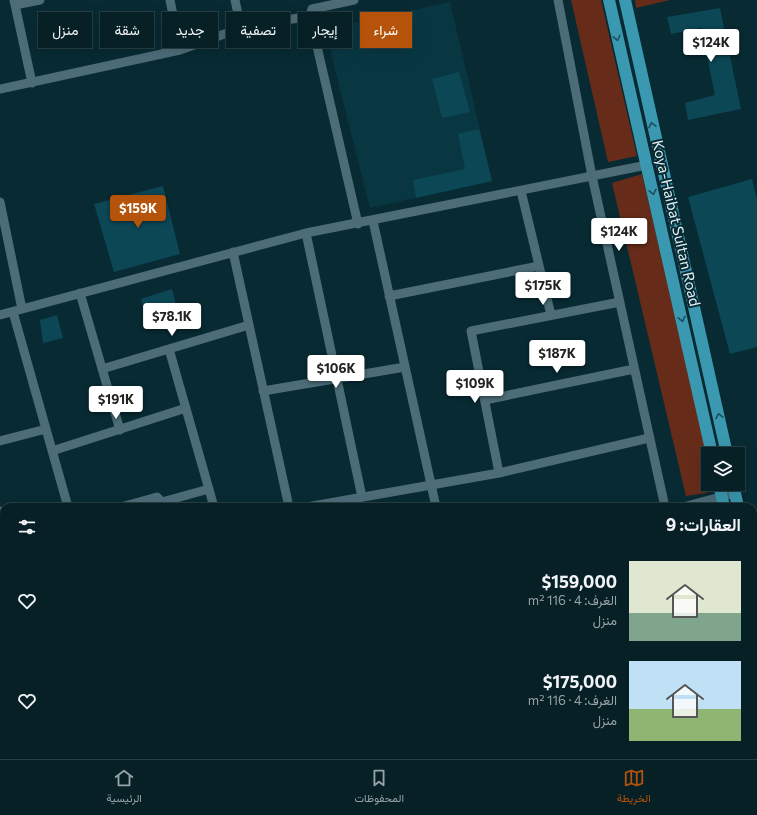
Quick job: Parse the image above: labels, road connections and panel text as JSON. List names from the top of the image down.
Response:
{
  "streets": {
    "main road": ["Koya-Haibat Sultan Road"]
  },
  "page": {
    "chip": [
      "شراء",
      "إيجار",
      "تصفية",
      "جديد",
      "شقة",
      "منزل"
    ],
    "price": [
      "$124K",
      "$159K",
      "$124K",
      "$175K",
      "$78.1K",
      "$187K",
      "$106K",
      "$109K",
      "$191K"
    ],
    "heading": "العقارات: 9",
    "list": [
      {
        "name": "$159,000",
        "note": "الغرف: 4 · 116 m² · منزل"
      },
      {
        "name": "$175,000",
        "note": "الغرف: 4 · 116 m² · منزل"
      }
    ],
    "tabs": ["الخريطة", "المحفوظات", "الرئيسية"]
  }
}
